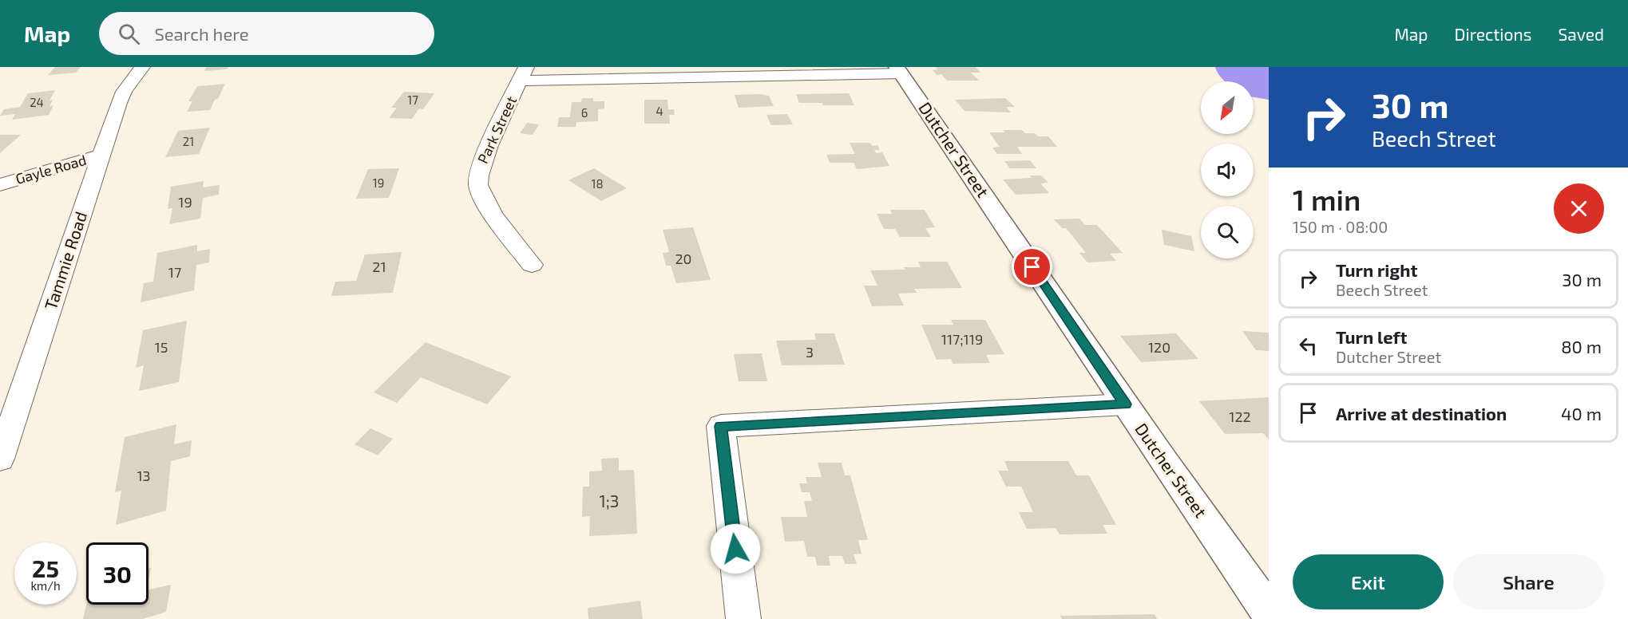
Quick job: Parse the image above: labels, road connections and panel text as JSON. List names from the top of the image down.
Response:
{
  "streets": {
    "street": [
      "Park Street",
      "Dutcher Street",
      "Gayle Road",
      "Tammie Road"
    ]
  },
  "crossings": [
    ["Gayle Road", "Tammie Road"]
  ],
  "house_numbers": [
    "17",
    "24",
    "4",
    "6",
    "21",
    "19",
    "18",
    "19",
    "20",
    "21",
    "17",
    "117;119",
    "15",
    "120",
    "3",
    "122",
    "13",
    "1;3"
  ],
  "north": "bottom left",
  "page": {
    "header": "Map",
    "search": "Search here",
    "nav": ["Map", "Directions", "Saved"],
    "turn": ["30 m", "Beech Street"],
    "heading": ["1 min", "150 m · 08:00"],
    "list": [
      {
        "name": "Turn right",
        "note": "Beech Street",
        "value": "30 m"
      },
      {
        "name": "Turn left",
        "note": "Dutcher Street",
        "value": "80 m"
      },
      {
        "name": "Arrive at destination",
        "value": "40 m"
      }
    ],
    "speed": "25 km/h",
    "limit": "30",
    "buttons": ["Exit", "Share"]
  }
}
